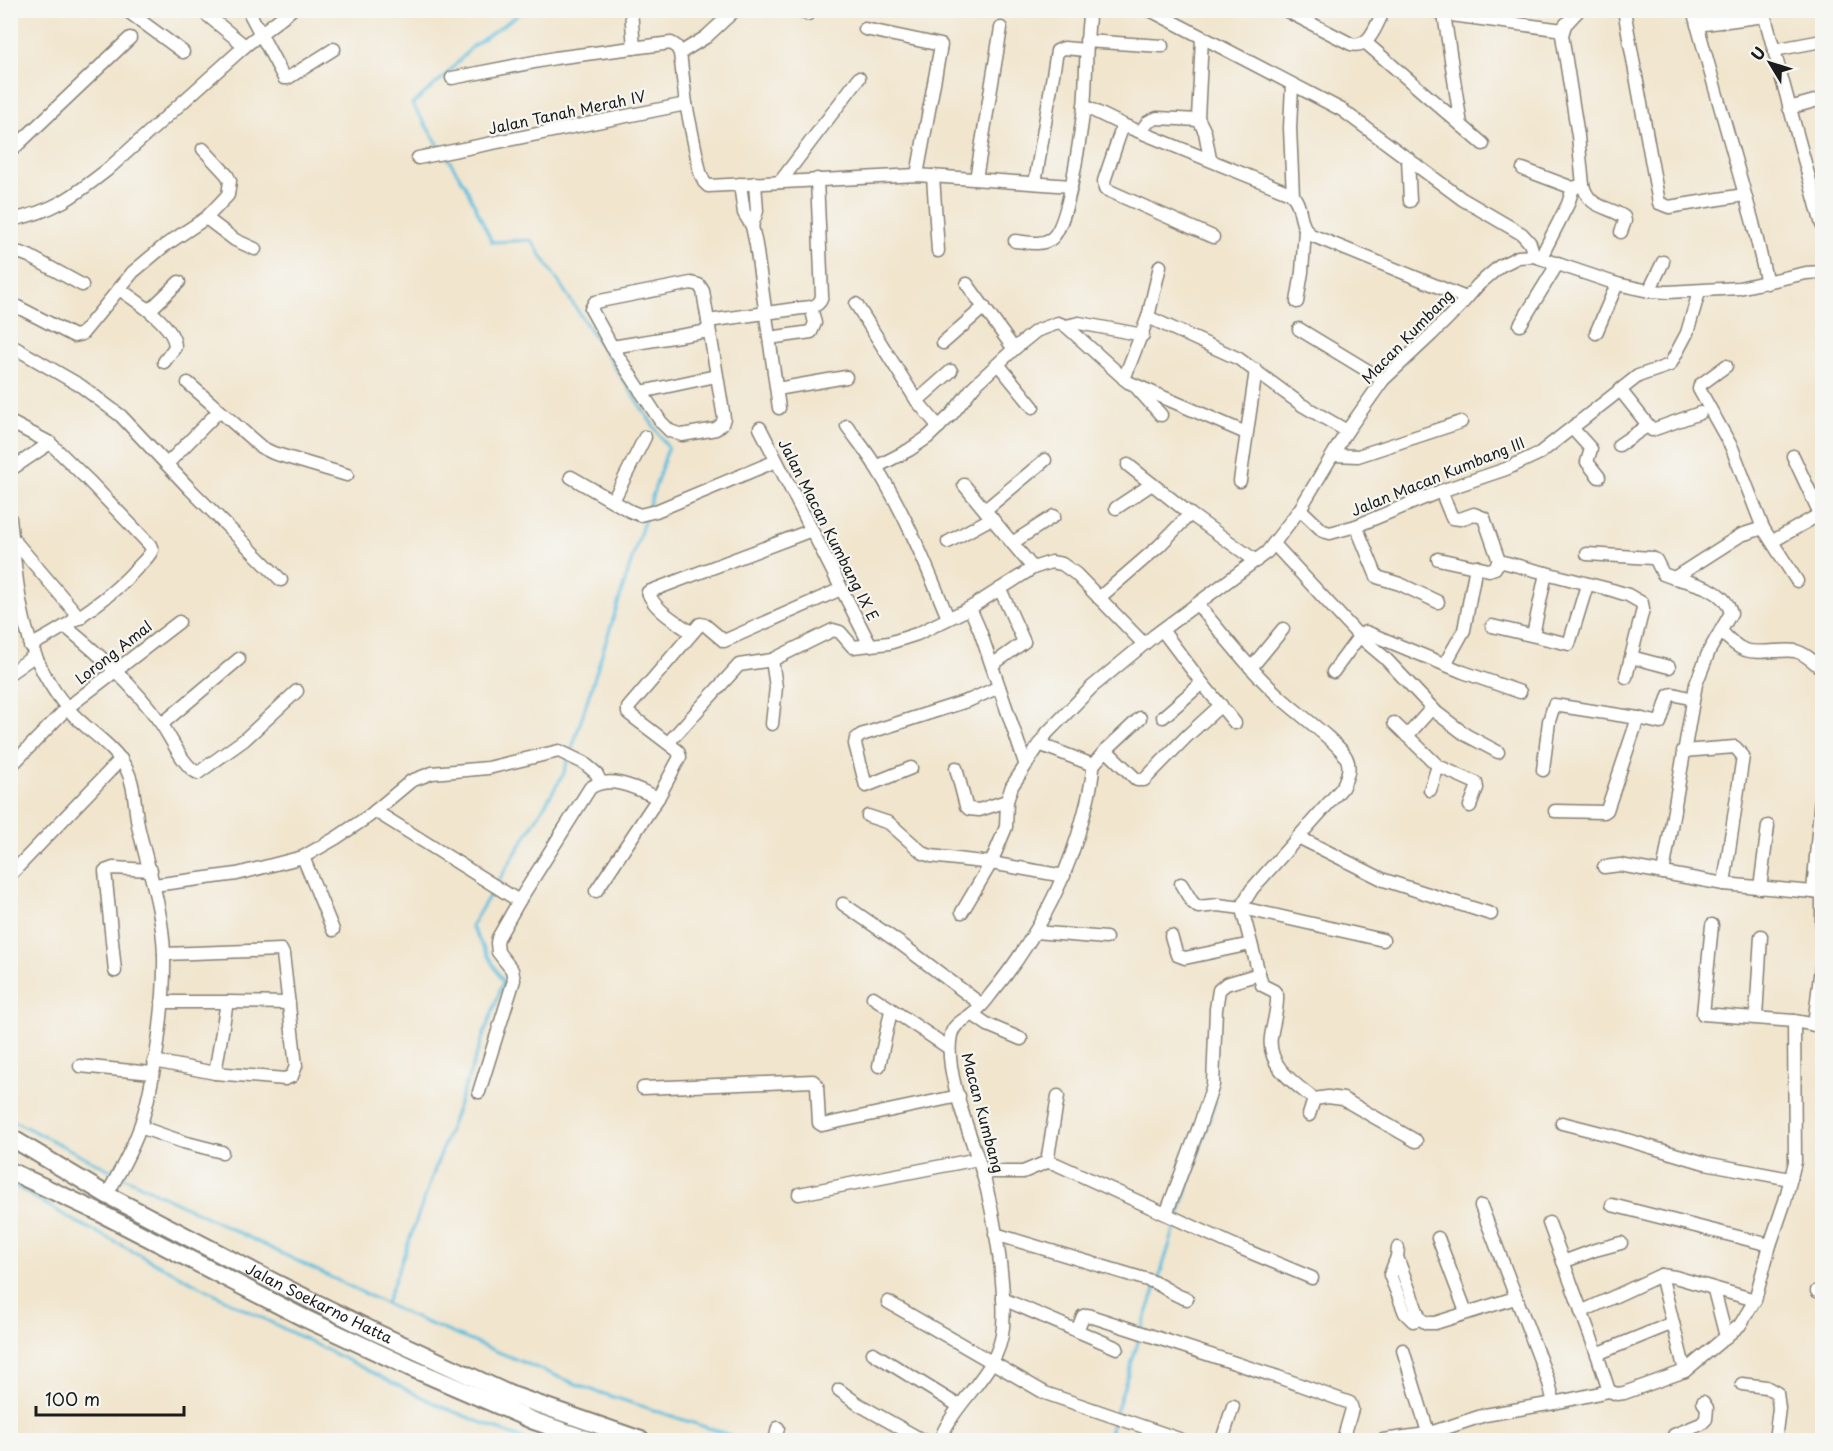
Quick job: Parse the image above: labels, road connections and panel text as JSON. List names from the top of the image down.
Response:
{
  "streets": {
    "highway": ["Jalan Soekarno Hatta"],
    "street": [
      "Jalan Tanah Merah IV",
      "Macan Kumbang",
      "Jalan Macan Kumbang III",
      "Jalan Macan Kumbang IX E",
      "Lorong Amal"
    ]
  },
  "crossings": [
    ["Macan Kumbang", "Jalan Macan Kumbang III"]
  ],
  "scale_bar": "100 m",
  "north": "top left"
}
